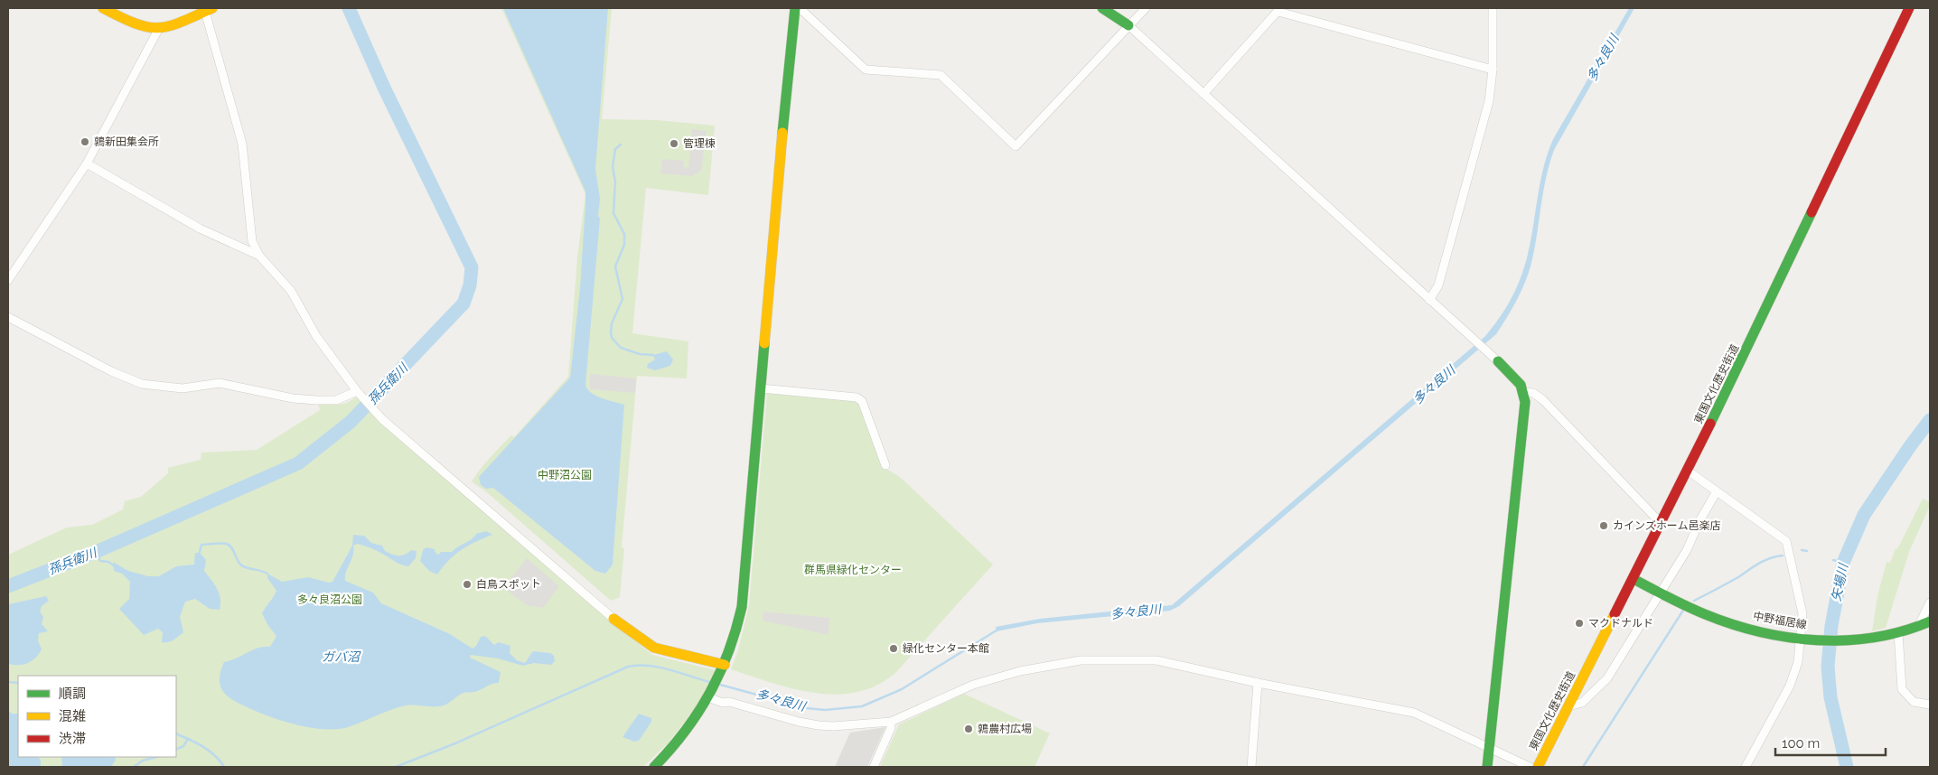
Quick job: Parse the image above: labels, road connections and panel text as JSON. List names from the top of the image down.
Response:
{
  "streets": {
    "main road": ["東国文化歴史街道", "中野福居線"]
  },
  "crossings": [
    ["東国文化歴史街道", "中野福居線"]
  ],
  "water": [
    "多々良川",
    "孫兵衛川",
    "矢場川",
    "ガバ沼"
  ],
  "parks": ["中野沼公園", "群馬県緑化センター", "多々良沼公園"],
  "places": [
    "鶉新田集会所",
    "管理棟",
    "カインズホーム邑楽店",
    "白鳥スポット",
    "マクドナルド",
    "緑化センター本館",
    "鶉農村広場"
  ],
  "legend": ["順調", "混雑", "渋滞"],
  "scale_bar": "100 m"
}
